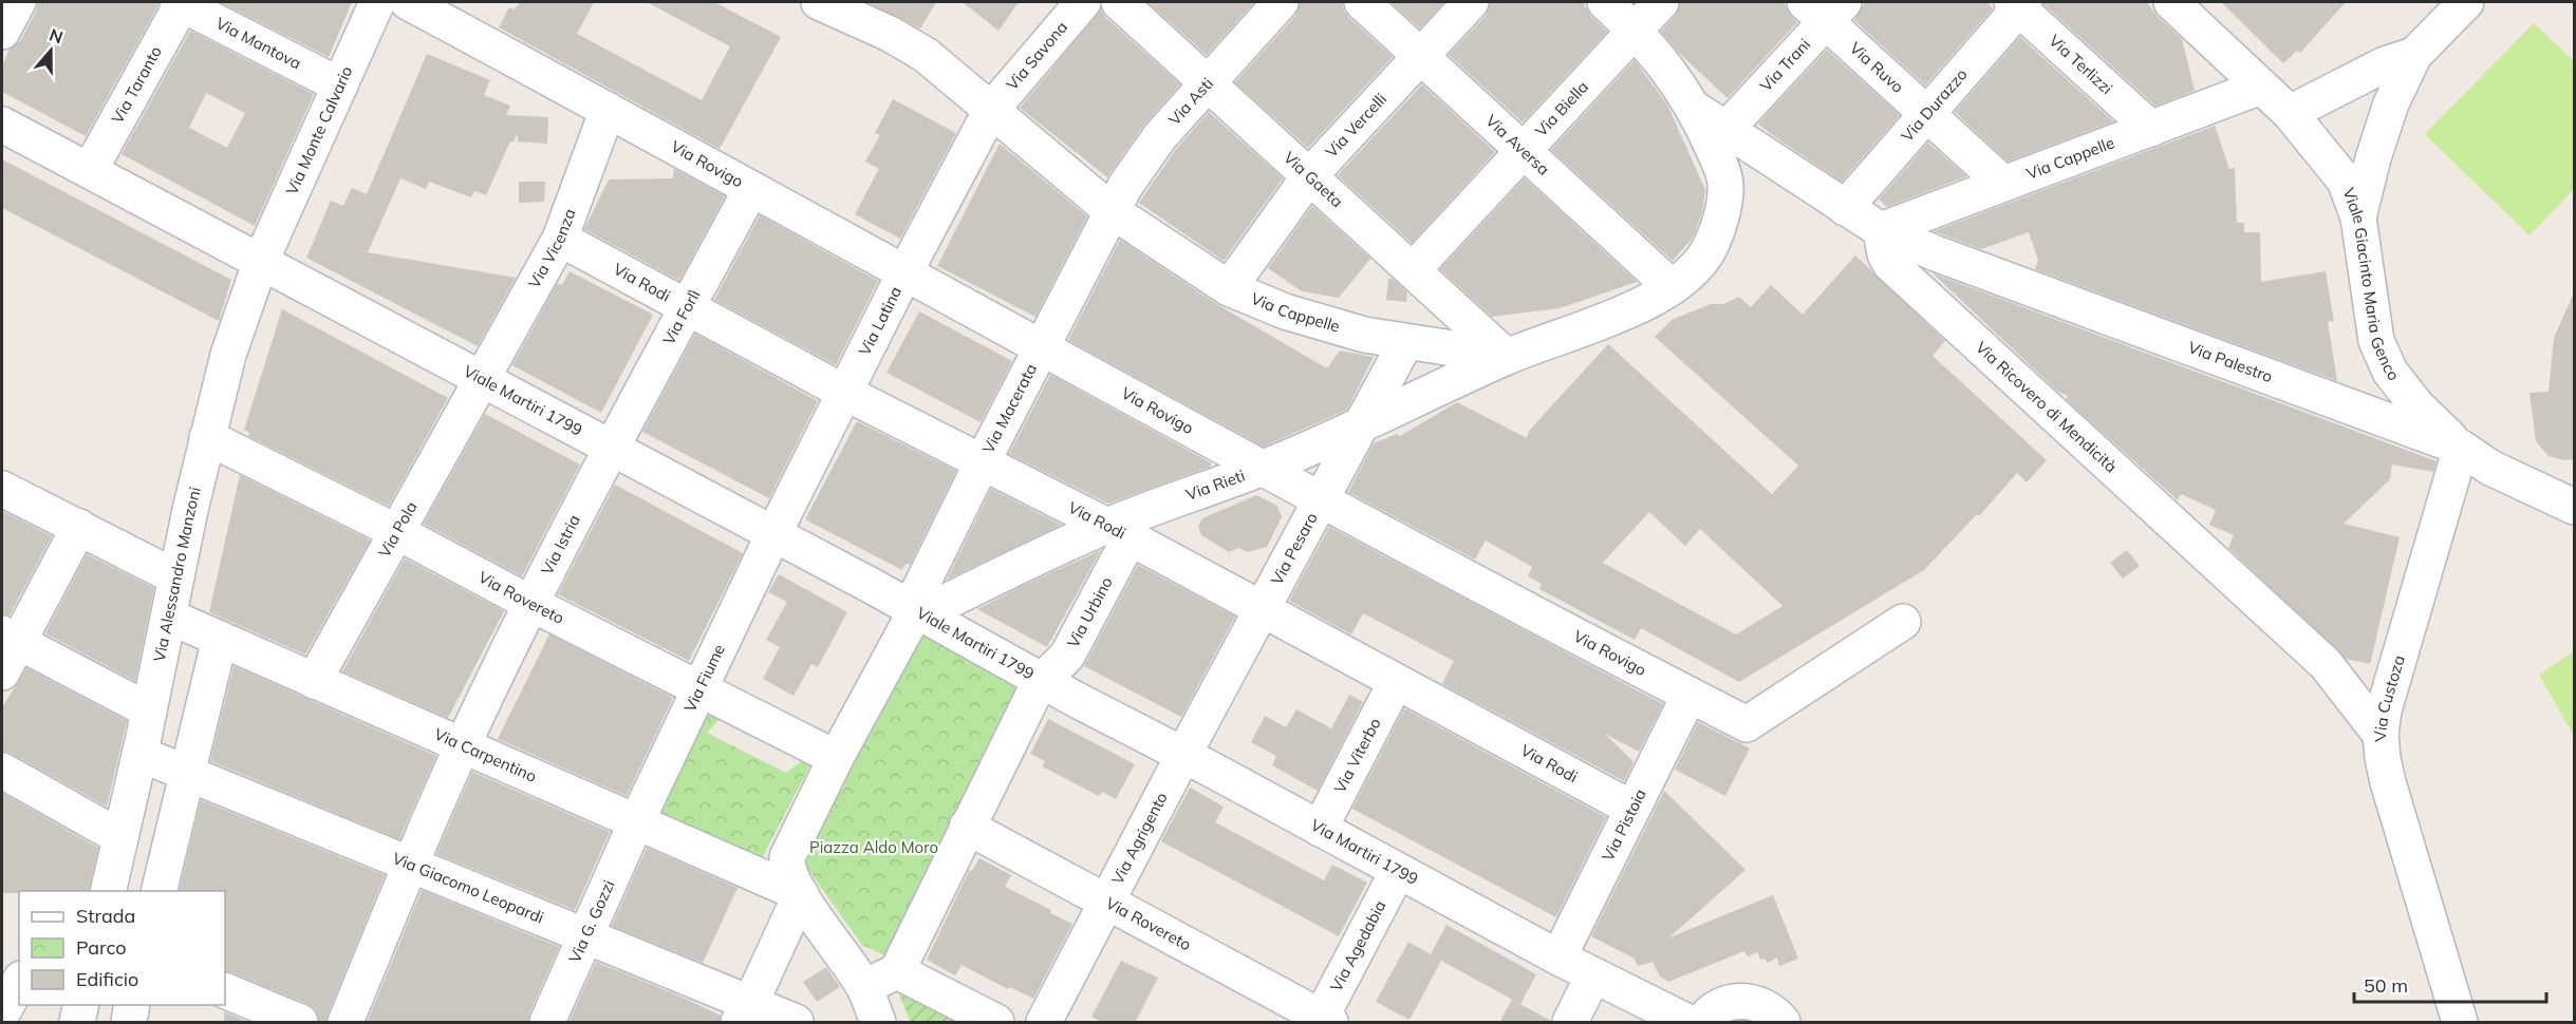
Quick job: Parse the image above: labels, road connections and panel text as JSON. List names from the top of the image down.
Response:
{
  "streets": {
    "street": [
      "Via Mantova",
      "Via Savona",
      "Via Trani",
      "Via Terlizzi",
      "Via Ruvo",
      "Via Taranto",
      "Via Asti",
      "Via Durazzo",
      "Via Biella",
      "Via Vercelli",
      "Via Monte Calvario",
      "Via Aversa",
      "Via Cappelle",
      "Via Rovigo",
      "Via Gaeta",
      "Via Vicenza",
      "Via Rodi",
      "Viale Giacinto Maria Genco",
      "Via Forlì",
      "Via Latina",
      "Via Palestro",
      "Viale Martiri 1799",
      "Via Ricovero di Mendicità",
      "Via Macerata",
      "Via Rieti",
      "Via Pola",
      "Via Istria",
      "Via Pesaro",
      "Via Alessandro Manzoni",
      "Via Rovereto",
      "Via Urbino",
      "Via Fiume",
      "Via Custoza",
      "Via Carpentino",
      "Via Viterbo",
      "Via Pistoia",
      "Via Agrigento",
      "Via Martiri 1799",
      "Via Giacomo Leopardi",
      "Via G. Gozzi",
      "Via Agedabia"
    ]
  },
  "crossings": [
    ["Via Mantova", "Via Taranto"],
    ["Via Mantova", "Via Monte Calvario"],
    ["Via Savona", "Via Cappelle"],
    ["Via Savona", "Via Latina"],
    ["Via Trani", "Via Ruvo"],
    ["Via Trani", "Via Cappelle"],
    ["Via Terlizzi", "Via Durazzo"],
    ["Via Terlizzi", "Via Cappelle"],
    ["Via Ruvo", "Via Durazzo"],
    ["Via Ruvo", "Via Cappelle"],
    ["Via Taranto", "Viale Martiri 1799"],
    ["Via Asti", "Via Cappelle"],
    ["Via Asti", "Via Gaeta"],
    ["Via Asti", "Via Macerata"],
    ["Via Biella", "Via Aversa"],
    ["Via Biella", "Via Gaeta"],
    ["Via Vercelli", "Via Aversa"],
    ["Via Vercelli", "Via Cappelle"],
    ["Via Vercelli", "Via Gaeta"],
    ["Via Monte Calvario", "Viale Martiri 1799"],
    ["Via Monte Calvario", "Via Alessandro Manzoni"],
    ["Via Aversa", "Via Cappelle"],
    ["Via Cappelle", "Via Gaeta"],
    ["Via Cappelle", "Viale Giacinto Maria Genco"],
    ["Via Cappelle", "Via Latina"],
    ["Via Cappelle", "Via Palestro"],
    ["Via Cappelle", "Via Ricovero di Mendicità"],
    ["Via Cappelle", "Via Macerata"],
    ["Via Cappelle", "Via Rieti"],
    ["Via Cappelle", "Via Pesaro"],
    ["Via Rovigo", "Via Vicenza"],
    ["Via Rovigo", "Via Forlì"],
    ["Via Rovigo", "Via Latina"],
    ["Via Rovigo", "Via Macerata"],
    ["Via Rovigo", "Via Rieti"],
    ["Via Rovigo", "Via Pesaro"],
    ["Via Rovigo", "Via Pistoia"],
    ["Via Gaeta", "Via Rieti"],
    ["Via Vicenza", "Via Rodi"],
    ["Via Vicenza", "Viale Martiri 1799"],
    ["Via Vicenza", "Via Pola"],
    ["Via Rodi", "Via Forlì"],
    ["Via Rodi", "Via Latina"],
    ["Via Rodi", "Via Macerata"],
    ["Via Rodi", "Via Rieti"],
    ["Via Rodi", "Via Pesaro"],
    ["Via Rodi", "Via Urbino"],
    ["Via Rodi", "Via Viterbo"],
    ["Via Rodi", "Via Pistoia"],
    ["Viale Giacinto Maria Genco", "Via Palestro"],
    ["Viale Giacinto Maria Genco", "Via Custoza"],
    ["Via Forlì", "Viale Martiri 1799"],
    ["Via Forlì", "Via Istria"],
    ["Via Latina", "Viale Martiri 1799"],
    ["Via Latina", "Via Fiume"],
    ["Via Palestro", "Via Ricovero di Mendicità"],
    ["Via Palestro", "Via Custoza"],
    ["Viale Martiri 1799", "Via Macerata"],
    ["Viale Martiri 1799", "Via Rieti"],
    ["Viale Martiri 1799", "Via Pola"],
    ["Viale Martiri 1799", "Via Istria"],
    ["Viale Martiri 1799", "Via Alessandro Manzoni"],
    ["Viale Martiri 1799", "Via Urbino"],
    ["Viale Martiri 1799", "Via Fiume"],
    ["Viale Martiri 1799", "Via Martiri 1799"],
    ["Via Ricovero di Mendicità", "Via Custoza"],
    ["Via Macerata", "Via Rieti"],
    ["Via Rieti", "Via Pesaro"],
    ["Via Rieti", "Via Urbino"],
    ["Via Pola", "Via Rovereto"],
    ["Via Pola", "Via Carpentino"],
    ["Via Istria", "Via Rovereto"],
    ["Via Istria", "Via Carpentino"],
    ["Via Istria", "Via Giacomo Leopardi"],
    ["Via Pesaro", "Via Agrigento"],
    ["Via Pesaro", "Via Martiri 1799"],
    ["Via Alessandro Manzoni", "Via Rovereto"],
    ["Via Alessandro Manzoni", "Via Carpentino"],
    ["Via Alessandro Manzoni", "Via Giacomo Leopardi"],
    ["Via Rovereto", "Via Fiume"],
    ["Via Rovereto", "Via Agrigento"],
    ["Via Rovereto", "Via Agedabia"],
    ["Via Urbino", "Via Martiri 1799"],
    ["Via Fiume", "Via Carpentino"],
    ["Via Fiume", "Via G. Gozzi"],
    ["Via Carpentino", "Via G. Gozzi"],
    ["Via Viterbo", "Via Martiri 1799"],
    ["Via Pistoia", "Via Martiri 1799"],
    ["Via Agrigento", "Via Martiri 1799"],
    ["Via Martiri 1799", "Via Agedabia"],
    ["Via Giacomo Leopardi", "Via G. Gozzi"]
  ],
  "parks": ["Piazza Aldo Moro"],
  "legend": ["Strada", "Parco", "Edificio"],
  "scale_bar": "50 m",
  "north": "top"
}
